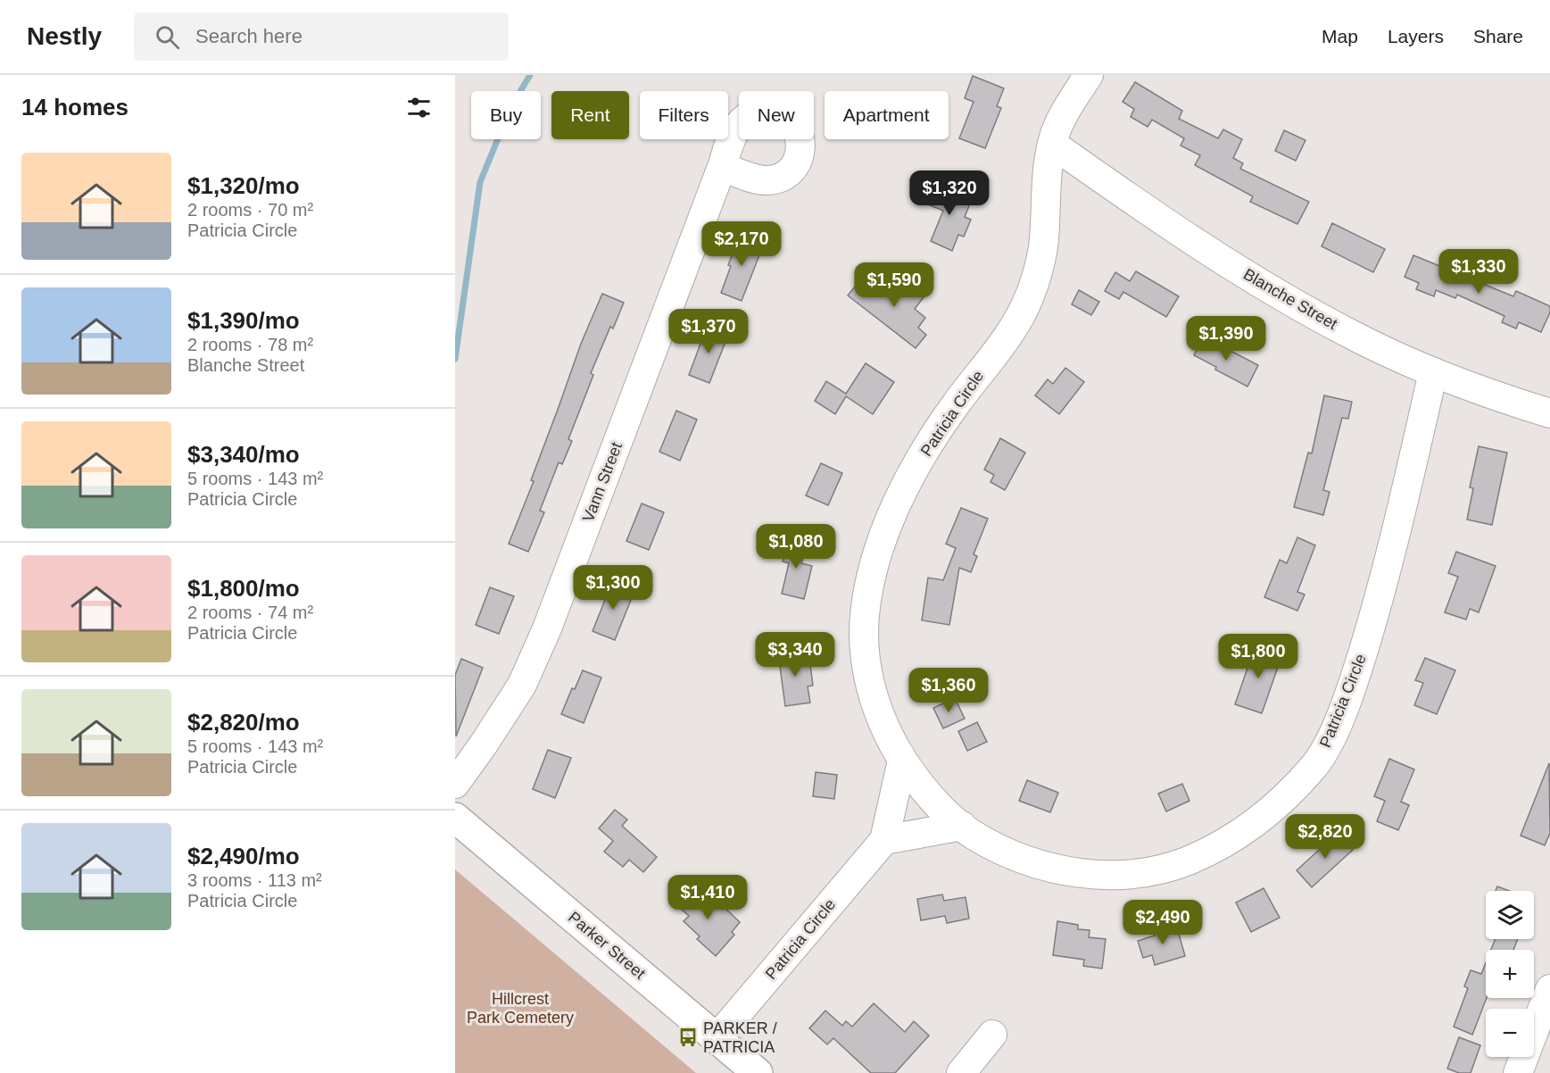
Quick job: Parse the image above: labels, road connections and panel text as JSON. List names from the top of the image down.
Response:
{
  "streets": {
    "main road": ["Parker Street"],
    "street": ["Blanche Street", "Patricia Circle", "Vann Street"]
  },
  "crossings": [
    ["Blanche Street", "Patricia Circle"],
    ["Patricia Circle", "Parker Street"]
  ],
  "parks": ["Hillcrest Park Cemetery"],
  "places": {
    "bus stop": ["PARKER / PATRICIA"]
  },
  "page": {
    "header": "Nestly",
    "search": "Search here",
    "nav": ["Map", "Layers", "Share"],
    "heading": "14 homes",
    "chip": [
      "Buy",
      "Rent",
      "Filters",
      "New",
      "Apartment"
    ],
    "list": [
      {
        "name": "$1,320/mo",
        "note": "2 rooms · 70 m² · Patricia Circle"
      },
      {
        "name": "$1,390/mo",
        "note": "2 rooms · 78 m² · Blanche Street"
      },
      {
        "name": "$3,340/mo",
        "note": "5 rooms · 143 m² · Patricia Circle"
      },
      {
        "name": "$1,800/mo",
        "note": "2 rooms · 74 m² · Patricia Circle"
      },
      {
        "name": "$2,820/mo",
        "note": "5 rooms · 143 m² · Patricia Circle"
      },
      {
        "name": "$2,490/mo",
        "note": "3 rooms · 113 m² · Patricia Circle"
      }
    ],
    "price": [
      "$1,320",
      "$2,170",
      "$1,330",
      "$1,590",
      "$1,370",
      "$1,390",
      "$1,080",
      "$1,300",
      "$3,340",
      "$1,800",
      "$1,360",
      "$2,820",
      "$1,410",
      "$2,490"
    ],
    "map_buttons": ["+", "−"]
  }
}
